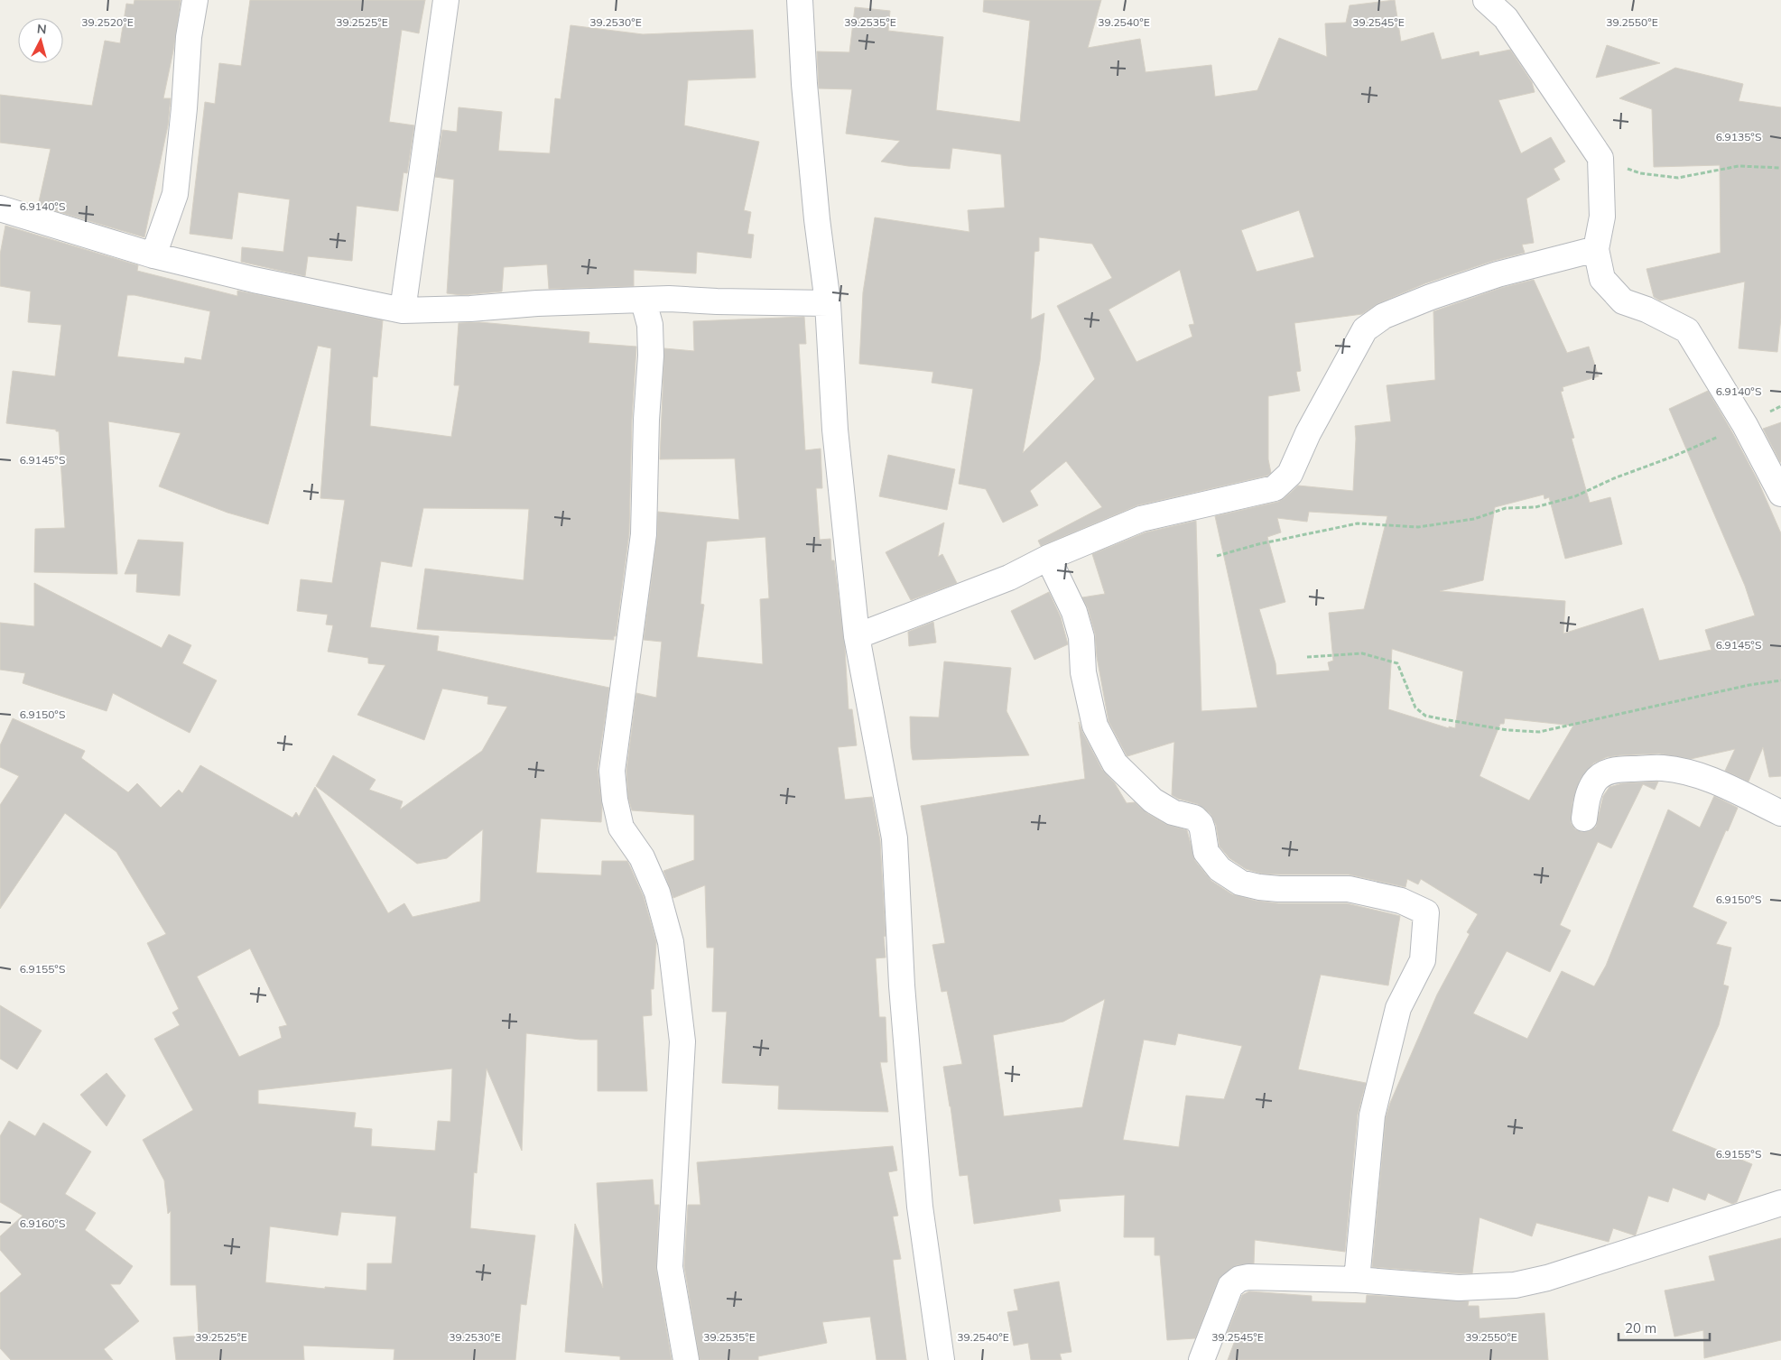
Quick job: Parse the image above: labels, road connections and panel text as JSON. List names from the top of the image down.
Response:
{
  "scale_bar": "20 m",
  "north": "top",
  "coordinates": [
    "39.2520°E",
    "39.2525°E",
    "39.2530°E",
    "39.2535°E",
    "39.2540°E",
    "39.2545°E",
    "39.2550°E",
    "6.9135°S",
    "6.9140°S",
    "6.9145°S",
    "6.9150°S",
    "6.9155°S",
    "6.9160°S"
  ]
}
